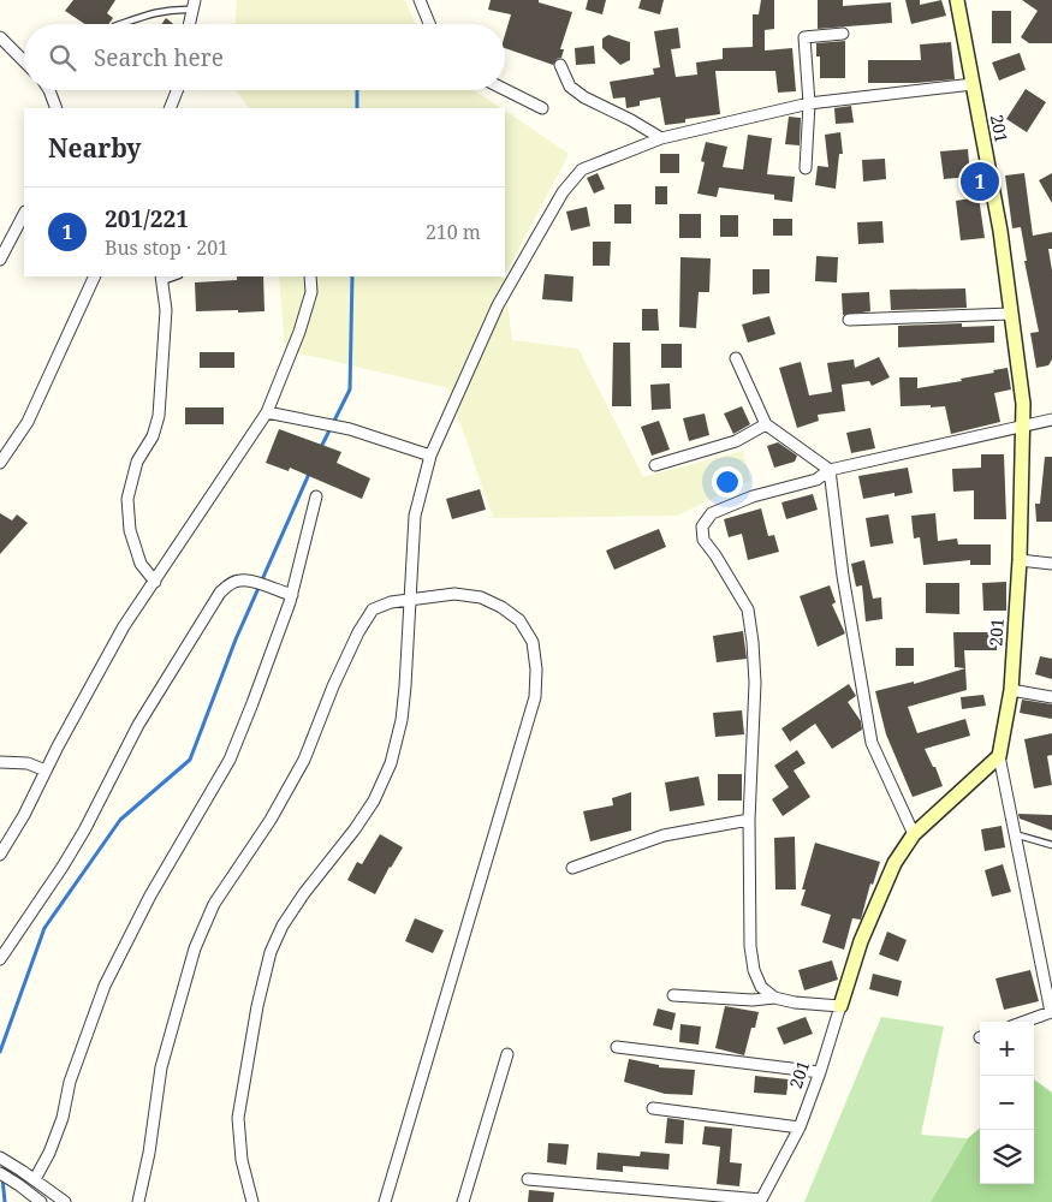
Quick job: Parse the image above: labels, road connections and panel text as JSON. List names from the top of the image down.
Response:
{
  "streets": {
    "street": ["201"]
  },
  "page": {
    "search": "Search here",
    "heading": "Nearby",
    "pins": "1",
    "list": [
      {
        "mark": "1",
        "name": "201/221",
        "note": "Bus stop · 201",
        "value": "210 m"
      }
    ],
    "map_buttons": ["+", "−"]
  }
}
